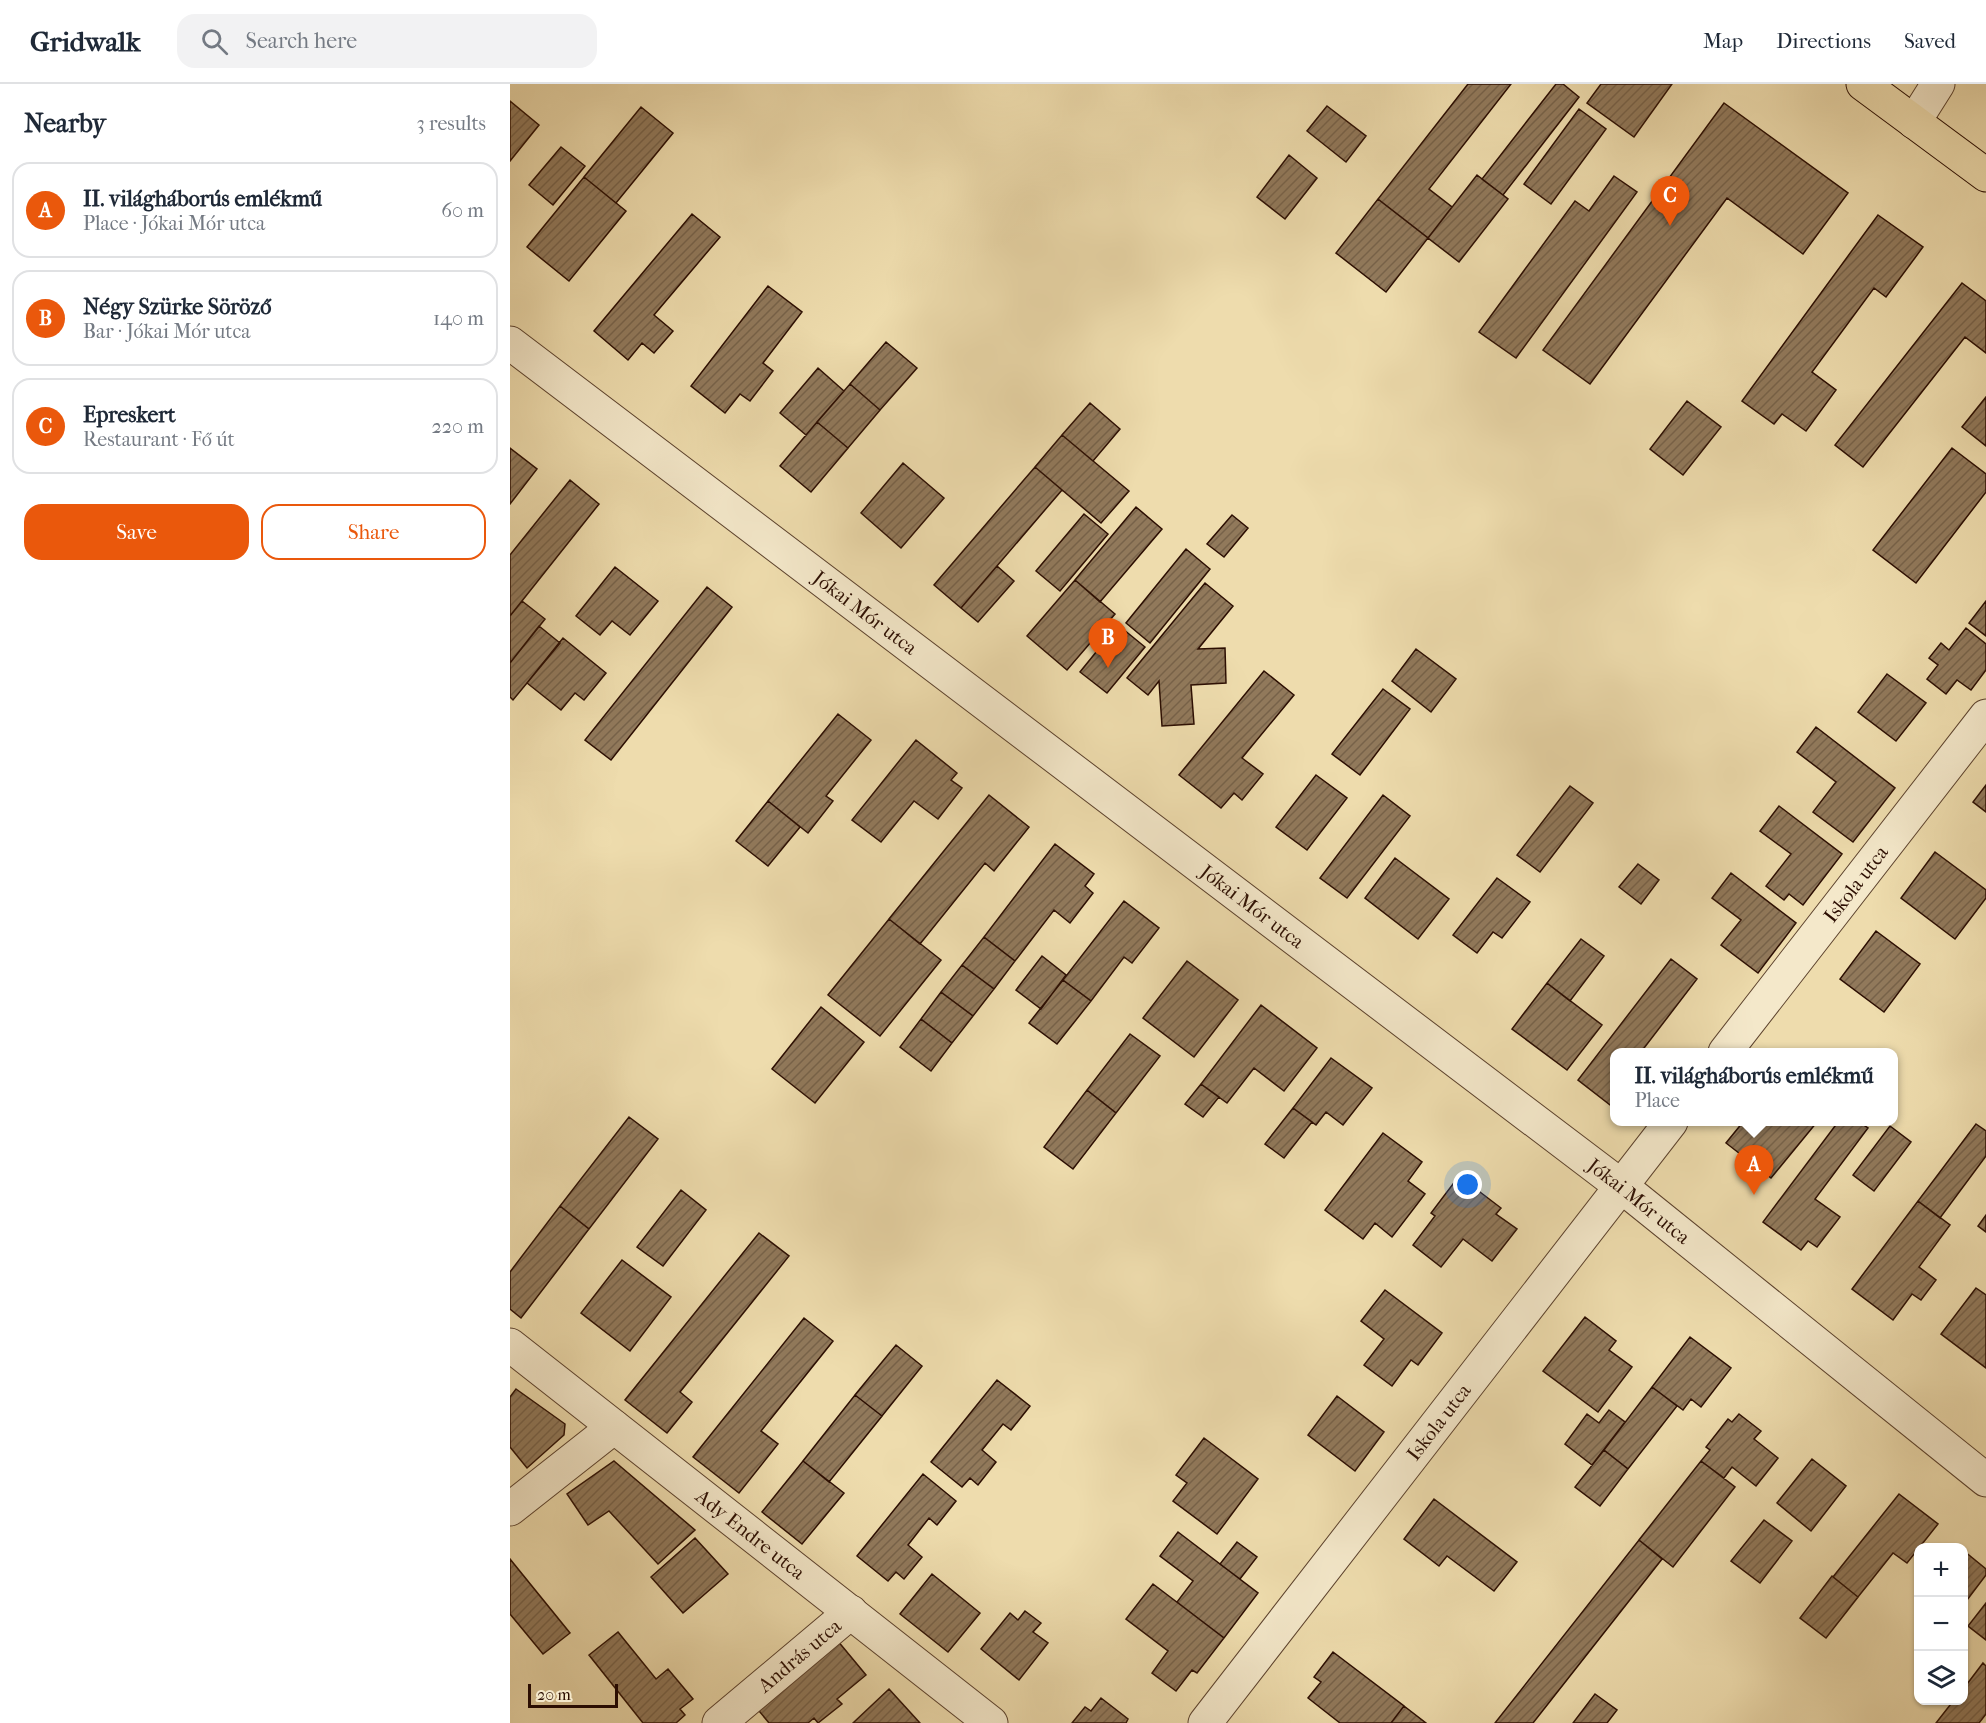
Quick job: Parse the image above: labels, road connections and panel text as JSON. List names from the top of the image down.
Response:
{
  "streets": {
    "street": [
      "Jókai Mór utca",
      "Iskola utca",
      "Ady Endre utca",
      "András utca"
    ]
  },
  "crossings": [
    ["Jókai Mór utca", "Iskola utca"],
    ["Ady Endre utca", "András utca"]
  ],
  "scale_bar": "20 m",
  "page": {
    "header": "Gridwalk",
    "search": "Search here",
    "nav": ["Map", "Directions", "Saved"],
    "heading": ["Nearby", "3 results"],
    "list": [
      {
        "mark": "A",
        "name": "II. világháborús emlékmű",
        "note": "Place · Jókai Mór utca",
        "value": "60 m"
      },
      {
        "mark": "B",
        "name": "Négy Szürke Söröző",
        "note": "Bar · Jókai Mór utca",
        "value": "140 m"
      },
      {
        "mark": "C",
        "name": "Epreskert",
        "note": "Restaurant · Fő út",
        "value": "220 m"
      }
    ],
    "pins": ["C", "B", "A"],
    "buttons": ["Save", "Share"],
    "popup": ["II. világháborús emlékmű", "Place"],
    "map_buttons": ["+", "−"],
    "scale": "20 m"
  }
}
